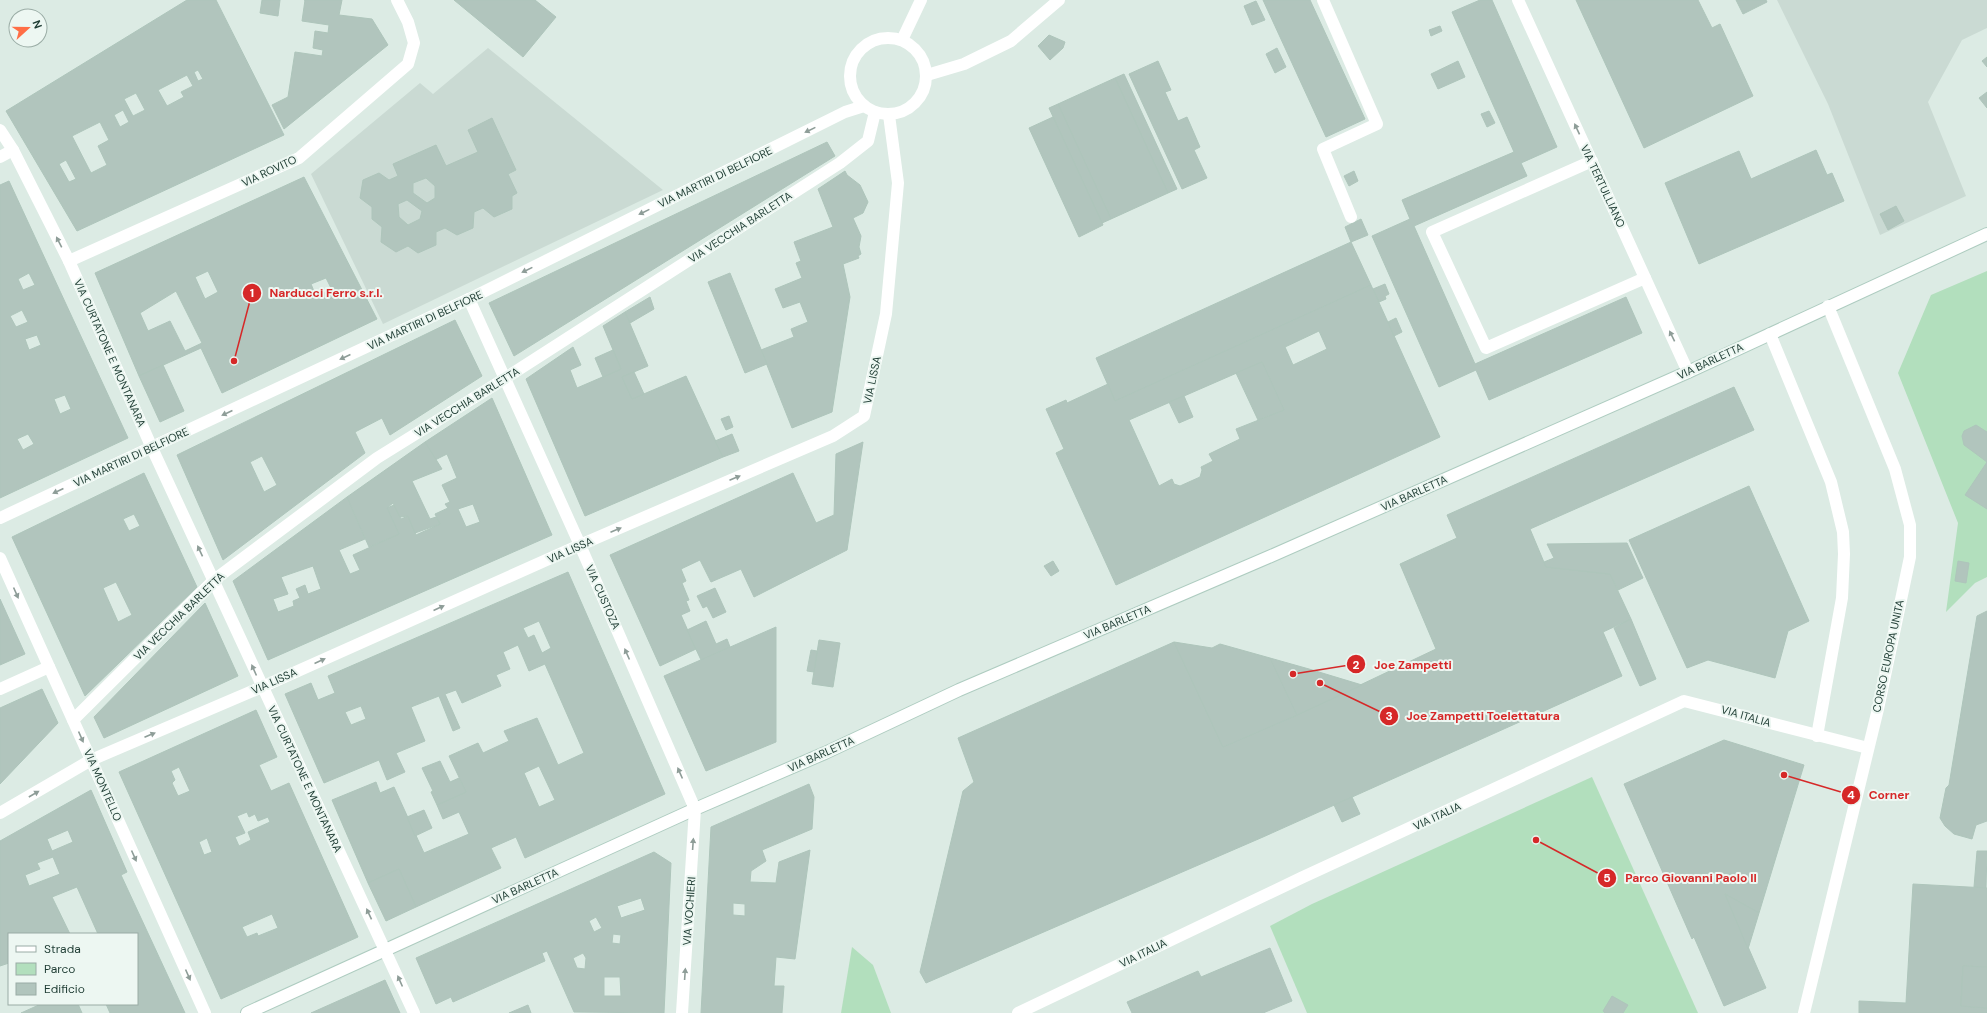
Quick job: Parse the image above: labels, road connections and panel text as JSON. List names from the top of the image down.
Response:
{
  "streets": {
    "street": [
      "VIA ROVITO",
      "VIA MARTIRI DI BELFIORE",
      "VIA TERTULLIANO",
      "VIA VECCHIA BARLETTA",
      "VIA CURTATONE E MONTANARA",
      "VIA BARLETTA",
      "VIA LISSA",
      "VIA CUSTOZA",
      "CORSO EUROPA UNITA",
      "VIA ITALIA",
      "VIA MONTELLO",
      "VIA VOCHIERI"
    ]
  },
  "crossings": [
    ["VIA ROVITO", "VIA CURTATONE E MONTANARA"],
    ["VIA MARTIRI DI BELFIORE", "VIA VECCHIA BARLETTA"],
    ["VIA MARTIRI DI BELFIORE", "VIA CURTATONE E MONTANARA"],
    ["VIA MARTIRI DI BELFIORE", "VIA LISSA"],
    ["VIA MARTIRI DI BELFIORE", "VIA CUSTOZA"],
    ["VIA TERTULLIANO", "VIA BARLETTA"],
    ["VIA VECCHIA BARLETTA", "VIA CURTATONE E MONTANARA"],
    ["VIA VECCHIA BARLETTA", "VIA LISSA"],
    ["VIA VECCHIA BARLETTA", "VIA CUSTOZA"],
    ["VIA VECCHIA BARLETTA", "VIA MONTELLO"],
    ["VIA CURTATONE E MONTANARA", "VIA BARLETTA"],
    ["VIA CURTATONE E MONTANARA", "VIA LISSA"],
    ["VIA BARLETTA", "VIA CUSTOZA"],
    ["VIA BARLETTA", "CORSO EUROPA UNITA"],
    ["VIA BARLETTA", "VIA VOCHIERI"],
    ["VIA LISSA", "VIA CUSTOZA"],
    ["VIA LISSA", "VIA MONTELLO"],
    ["VIA CUSTOZA", "VIA VOCHIERI"],
    ["CORSO EUROPA UNITA", "VIA ITALIA"]
  ],
  "one_way": [
    "VIA MARTIRI DI BELFIORE",
    "VIA TERTULLIANO",
    "VIA CURTATONE E MONTANARA",
    "VIA LISSA",
    "VIA CUSTOZA",
    "VIA MONTELLO",
    "VIA VOCHIERI"
  ],
  "places": [
    "Narducci Ferro s.r.l.",
    "Joe Zampetti",
    "Joe Zampetti Toelettatura",
    "Corner",
    "Parco Giovanni Paolo II"
  ],
  "legend": ["Strada", "Parco", "Edificio"],
  "north": "right"
}
